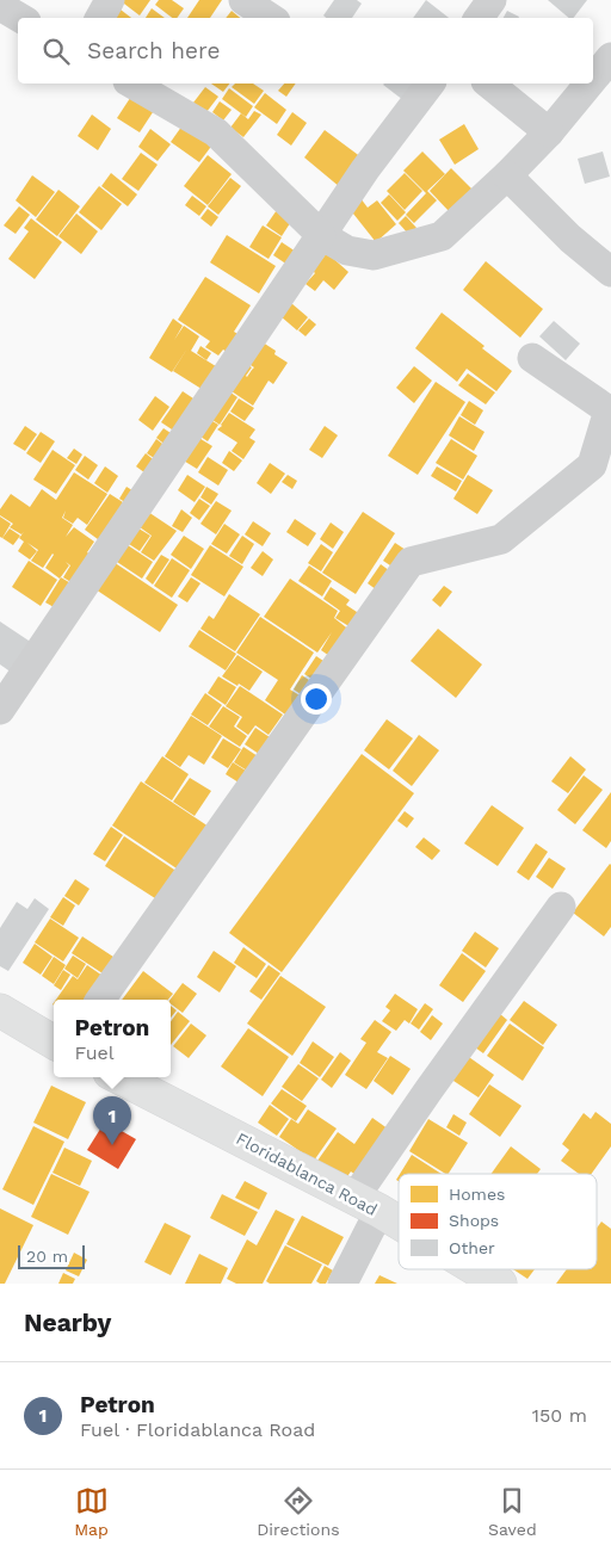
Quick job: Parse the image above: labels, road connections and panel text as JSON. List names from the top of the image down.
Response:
{
  "streets": {
    "main road": ["Floridablanca Road"]
  },
  "legend": ["Homes", "Shops", "Other"],
  "scale_bar": "20 m",
  "page": {
    "search": "Search here",
    "popup": ["Petron", "Fuel"],
    "pins": "1",
    "scale": "20 m",
    "heading": "Nearby",
    "list": [
      {
        "mark": "1",
        "name": "Petron",
        "note": "Fuel · Floridablanca Road",
        "value": "150 m"
      }
    ],
    "nav": ["Map", "Directions", "Saved"]
  }
}
